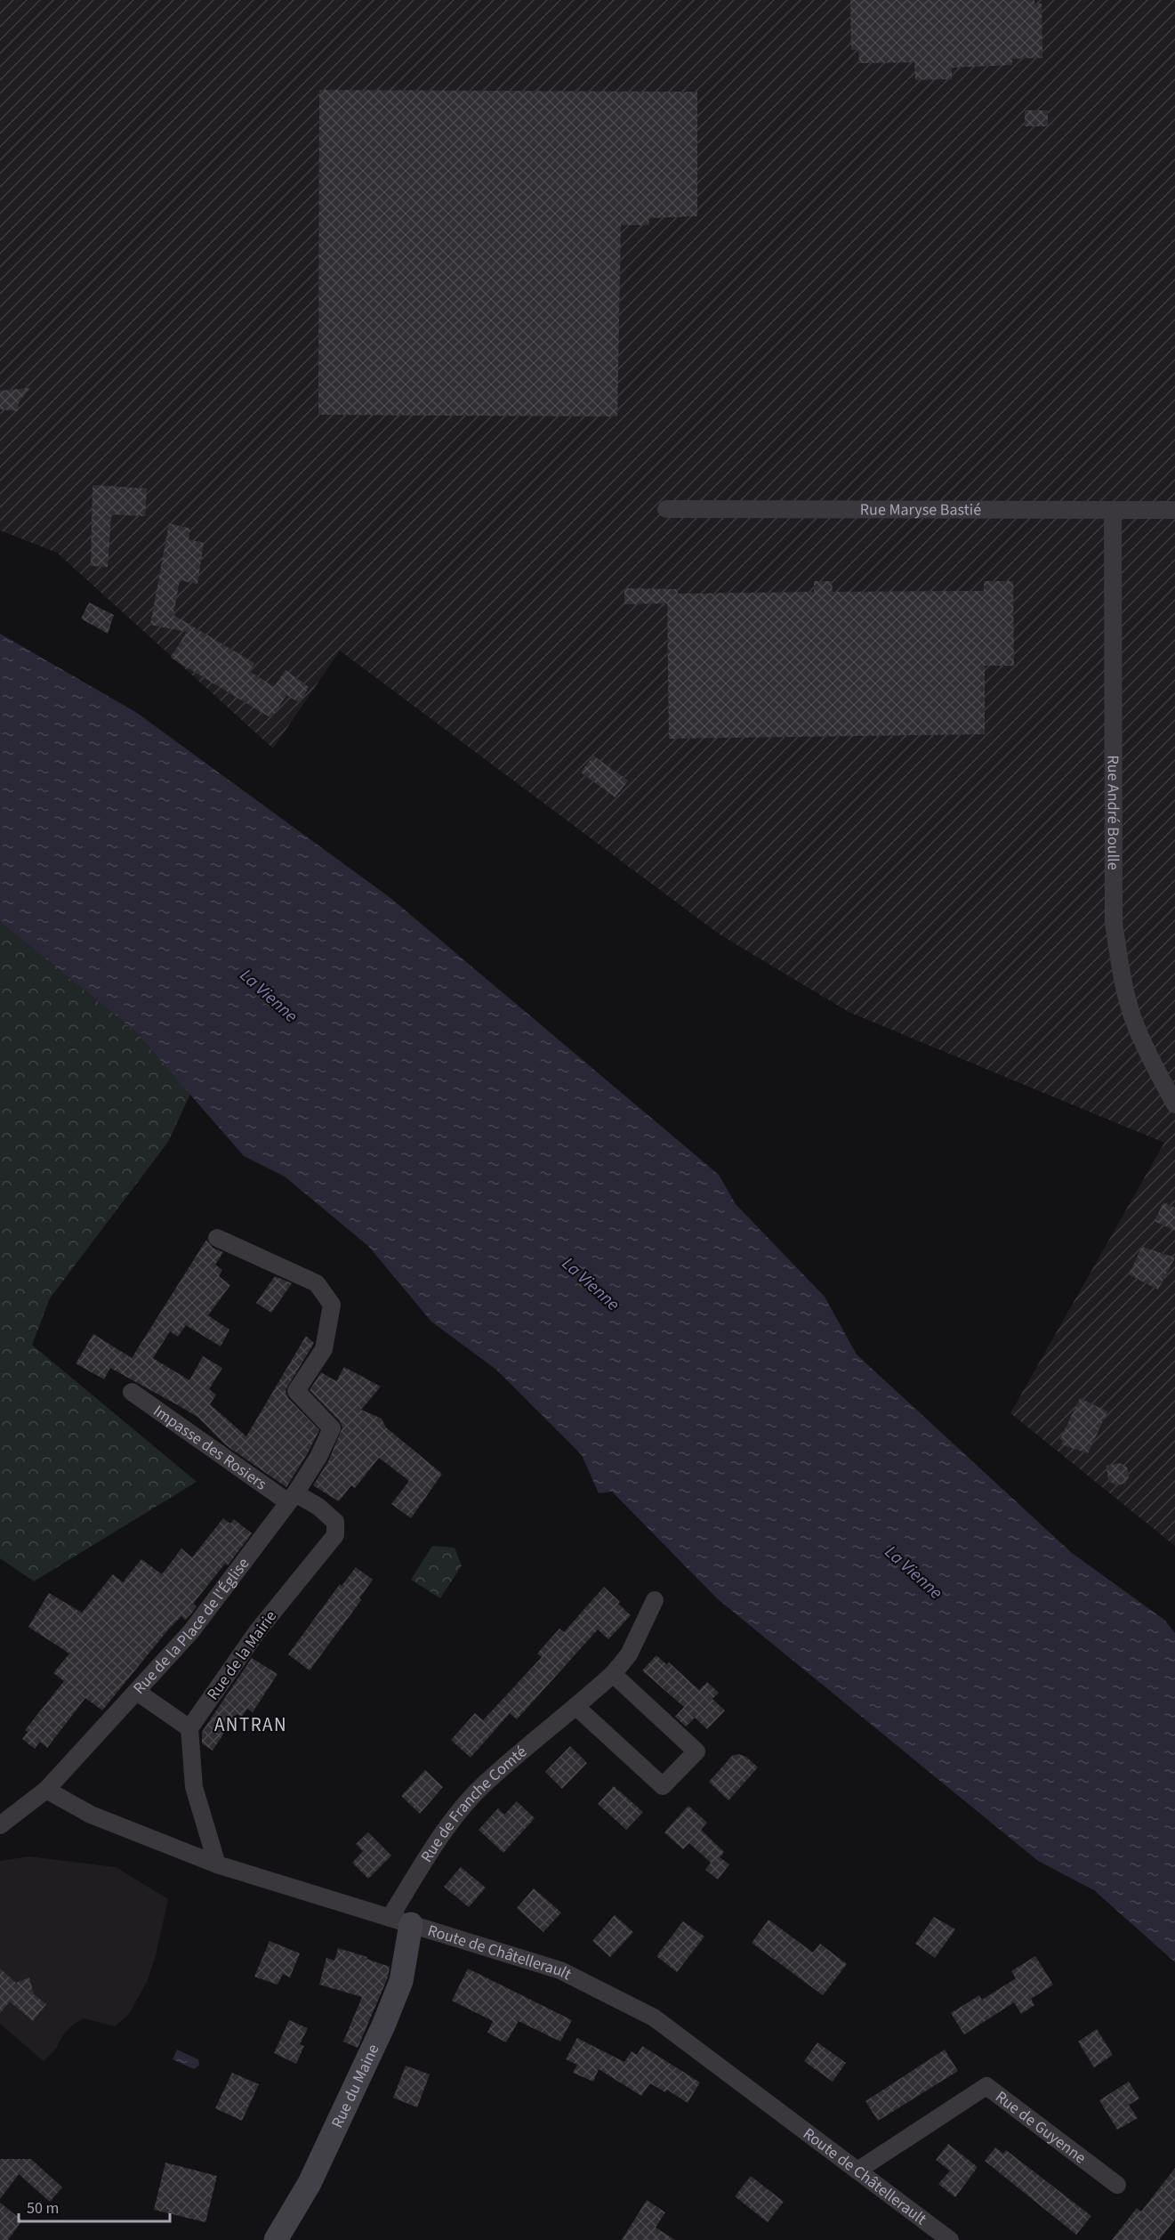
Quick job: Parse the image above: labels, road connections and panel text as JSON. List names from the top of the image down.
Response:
{
  "streets": {
    "street": [
      "Rue Maryse Bastié",
      "Rue André Boulle",
      "Impasse des Rosiers",
      "Rue de la Place de l'Église",
      "Rue de la Mairie",
      "Rue de Franche Comté",
      "Route de Châtellerault",
      "Rue du Maine",
      "Rue de Guyenne"
    ]
  },
  "crossings": [
    ["Rue Maryse Bastié", "Rue André Boulle"],
    ["Impasse des Rosiers", "Rue de la Place de l'Église"],
    ["Impasse des Rosiers", "Rue de la Mairie"],
    ["Rue de la Place de l'Église", "Rue de la Mairie"],
    ["Rue de la Place de l'Église", "Route de Châtellerault"],
    ["Rue de Franche Comté", "Route de Châtellerault"],
    ["Rue de Franche Comté", "Rue du Maine"],
    ["Route de Châtellerault", "Rue du Maine"],
    ["Route de Châtellerault", "Rue de Guyenne"]
  ],
  "districts": ["ANTRAN"],
  "water": ["La Vienne"],
  "scale_bar": "50 m"
}
